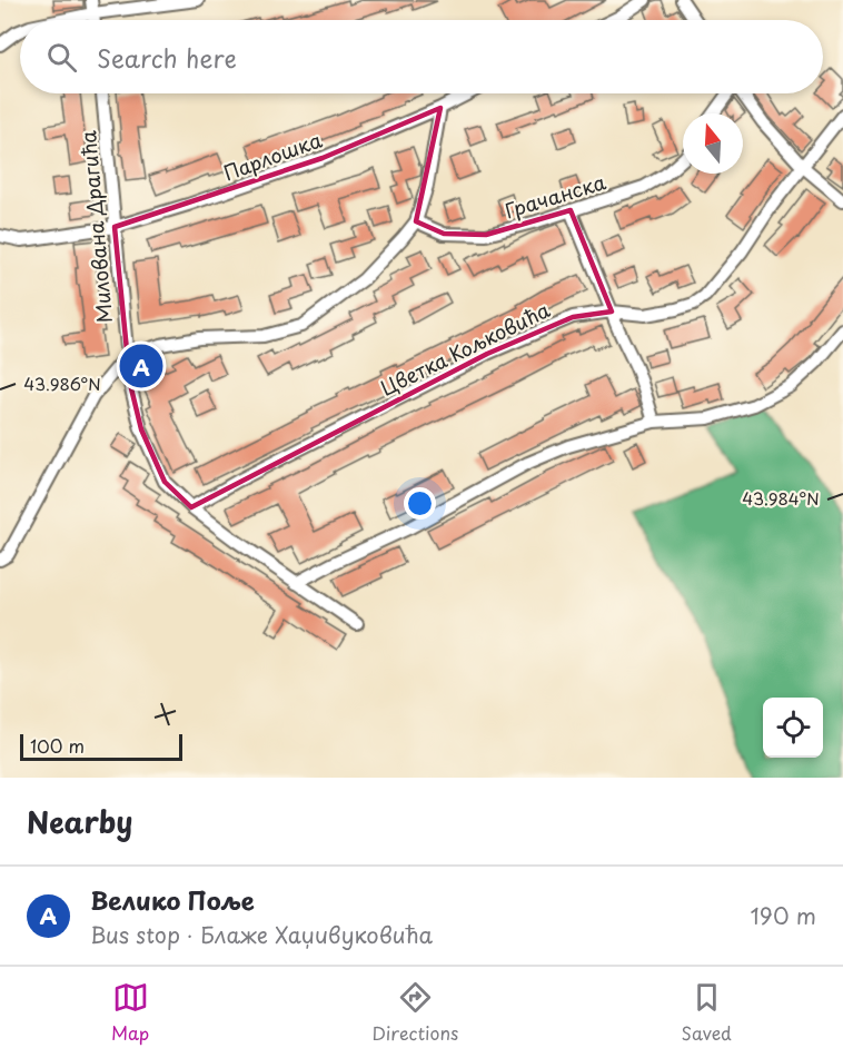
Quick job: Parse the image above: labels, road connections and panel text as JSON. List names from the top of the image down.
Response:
{
  "streets": {
    "street": [
      "Парлошка",
      "Грачанска",
      "Милована Драгића",
      "Цветка Кољковића"
    ]
  },
  "crossings": [
    ["Парлошка", "Милована Драгића"],
    ["Милована Драгића", "Цветка Кољковића"]
  ],
  "scale_bar": "100 m",
  "north": "top",
  "page": {
    "search": "Search here",
    "pins": "A",
    "scale": "100 m",
    "heading": "Nearby",
    "list": [
      {
        "mark": "A",
        "name": "Велико Поље",
        "note": "Bus stop · Блаже Хаџивуковића",
        "value": "190 m"
      }
    ],
    "nav": ["Map", "Directions", "Saved"]
  },
  "coordinates": ["43.986°N", "43.984°N"]
}
